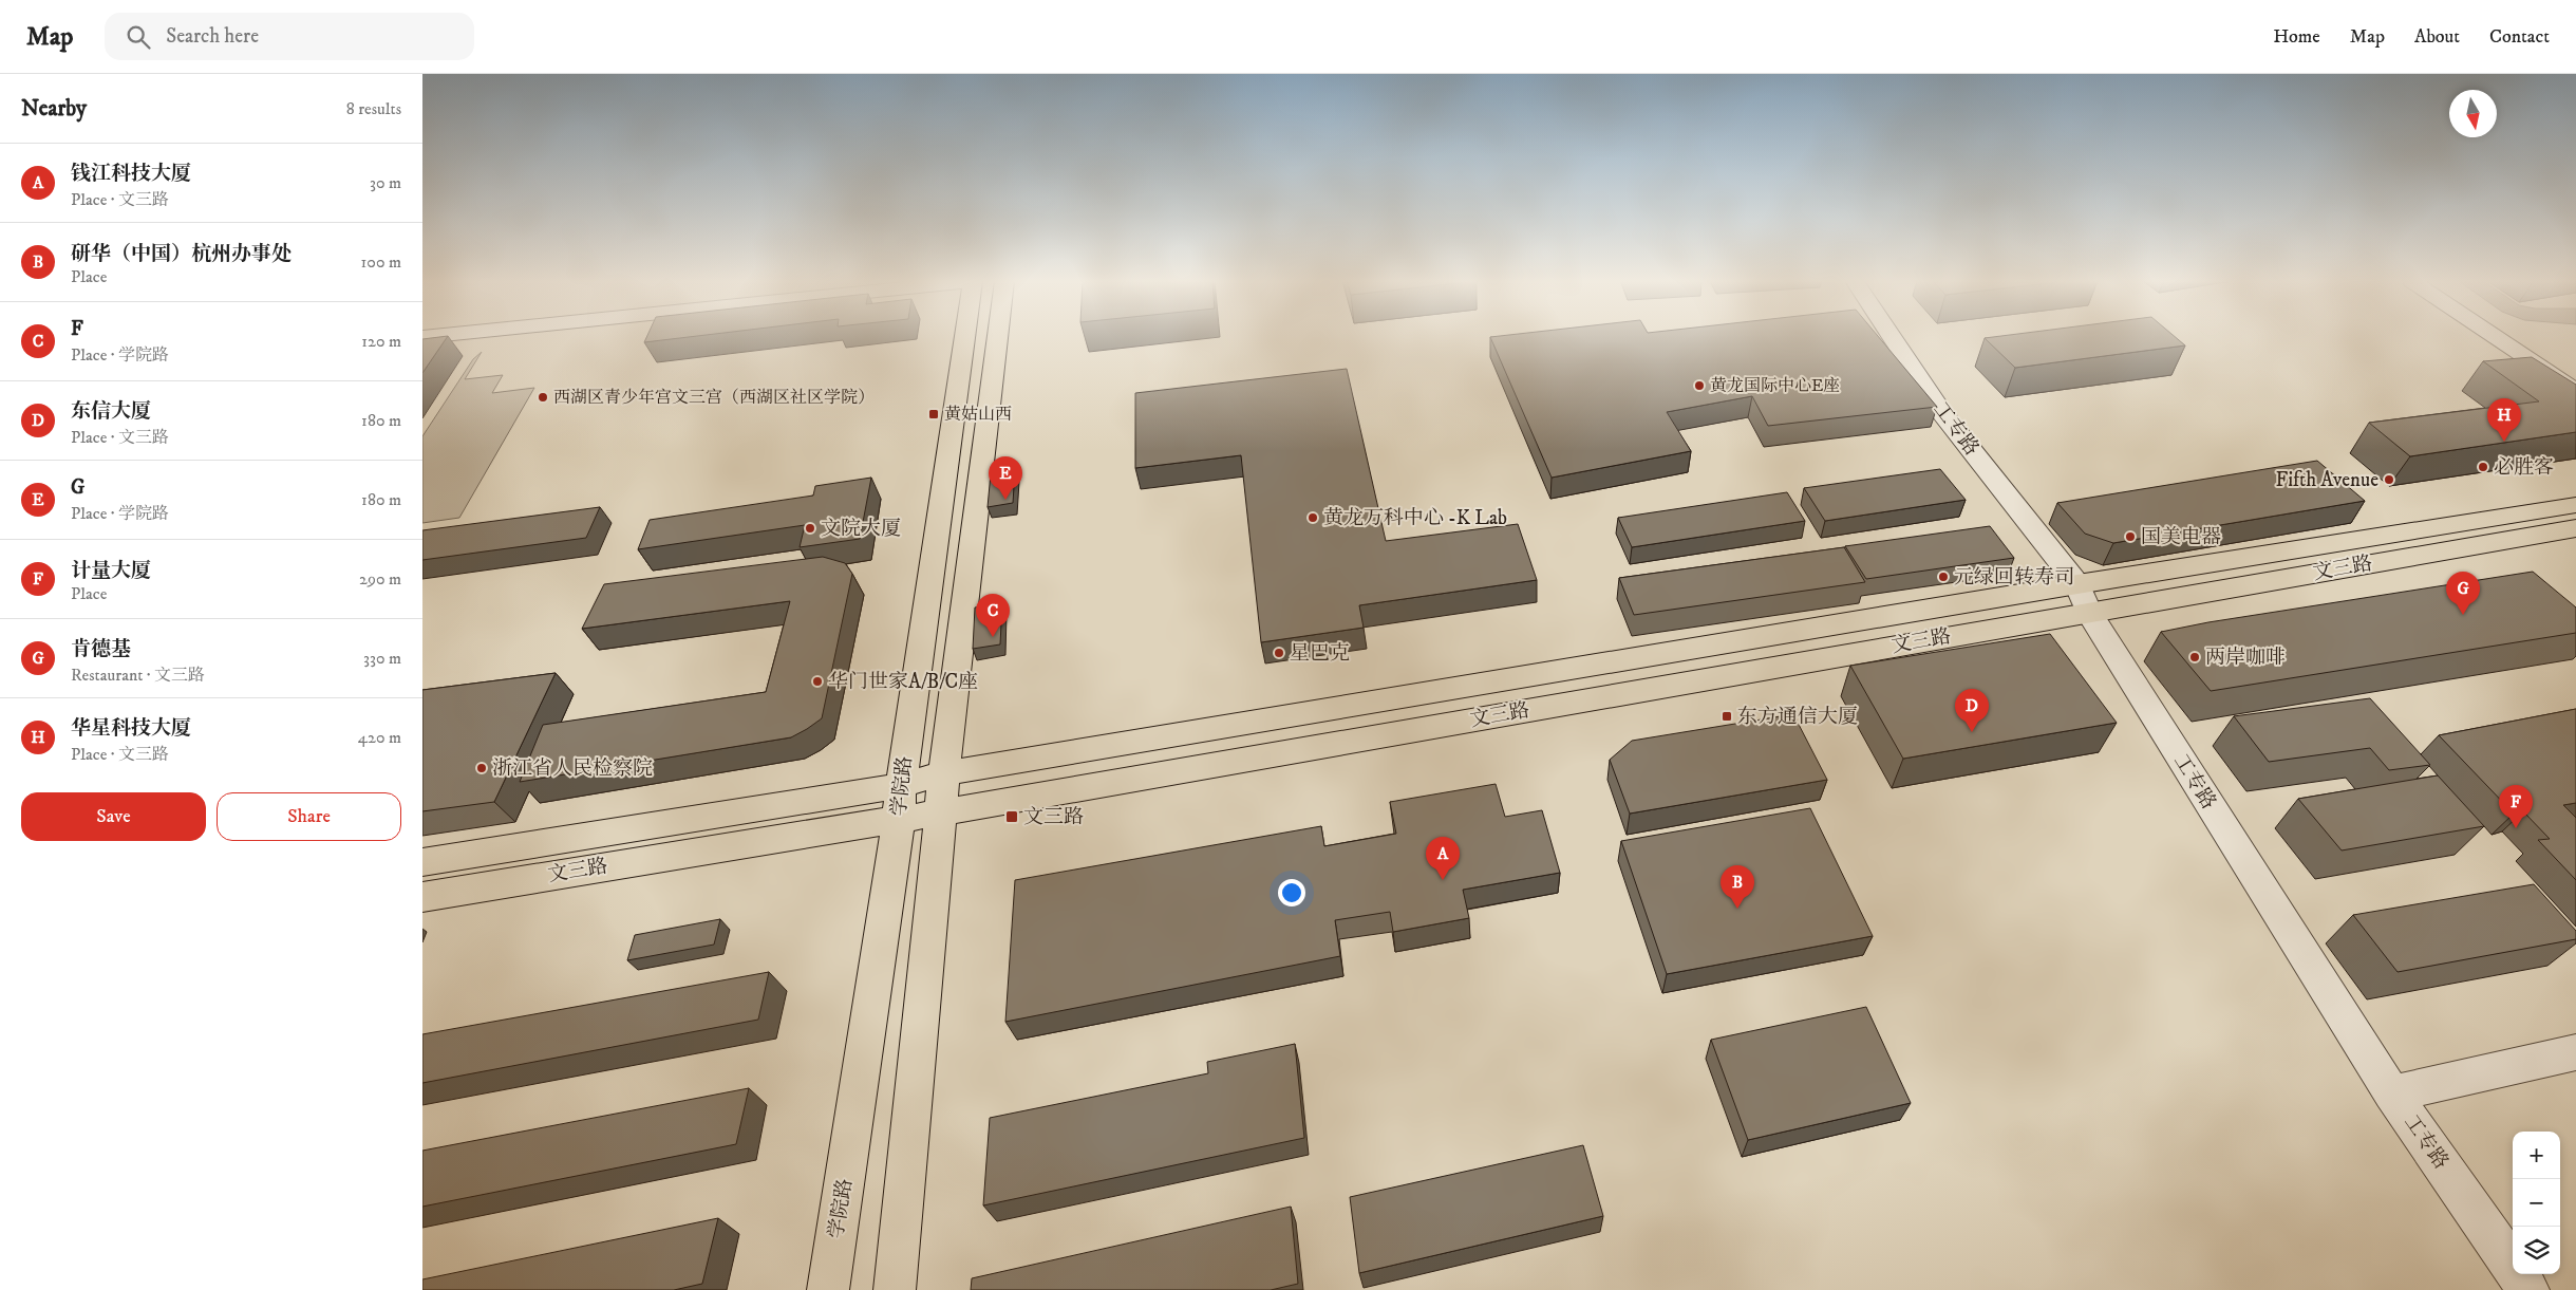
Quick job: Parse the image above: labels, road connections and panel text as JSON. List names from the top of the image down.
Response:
{
  "streets": {
    "main road": ["文三路", "学院路"],
    "street": ["工专路"]
  },
  "crossings": [
    ["工专路", "文三路"],
    ["文三路", "学院路"]
  ],
  "places": {
    "other": [
      "黄龙国际中心E座",
      "西湖区青少年宫文三宫（西湖区社区学院）",
      "必胜客",
      "Fifth Avenue",
      "黄龙万科中心 -K Lab",
      "文院大厦",
      "国美电器",
      "元绿回转寿司",
      "星巴克",
      "两岸咖啡",
      "华门世家A/B/C座",
      "浙江省人民检察院"
    ],
    "transit": ["黄姑山西", "东方通信大厦", "文三路"]
  },
  "north": "bottom",
  "page": {
    "header": "Map",
    "search": "Search here",
    "nav": [
      "Home",
      "Map",
      "About",
      "Contact"
    ],
    "heading": ["Nearby", "8 results"],
    "list": [
      {
        "mark": "A",
        "name": "钱江科技大厦",
        "note": "Place · 文三路",
        "value": "30 m"
      },
      {
        "mark": "B",
        "name": "研华（中国）杭州办事处",
        "note": "Place",
        "value": "100 m"
      },
      {
        "mark": "C",
        "name": "F",
        "note": "Place · 学院路",
        "value": "120 m"
      },
      {
        "mark": "D",
        "name": "东信大厦",
        "note": "Place · 文三路",
        "value": "180 m"
      },
      {
        "mark": "E",
        "name": "G",
        "note": "Place · 学院路",
        "value": "180 m"
      },
      {
        "mark": "F",
        "name": "计量大厦",
        "note": "Place",
        "value": "290 m"
      },
      {
        "mark": "G",
        "name": "肯德基",
        "note": "Restaurant · 文三路",
        "value": "330 m"
      },
      {
        "mark": "H",
        "name": "华星科技大厦",
        "note": "Place · 文三路",
        "value": "420 m"
      }
    ],
    "pins": [
      "H",
      "E",
      "G",
      "C",
      "D",
      "F",
      "A",
      "B"
    ],
    "buttons": ["Save", "Share"],
    "map_buttons": ["+", "−"]
  }
}
